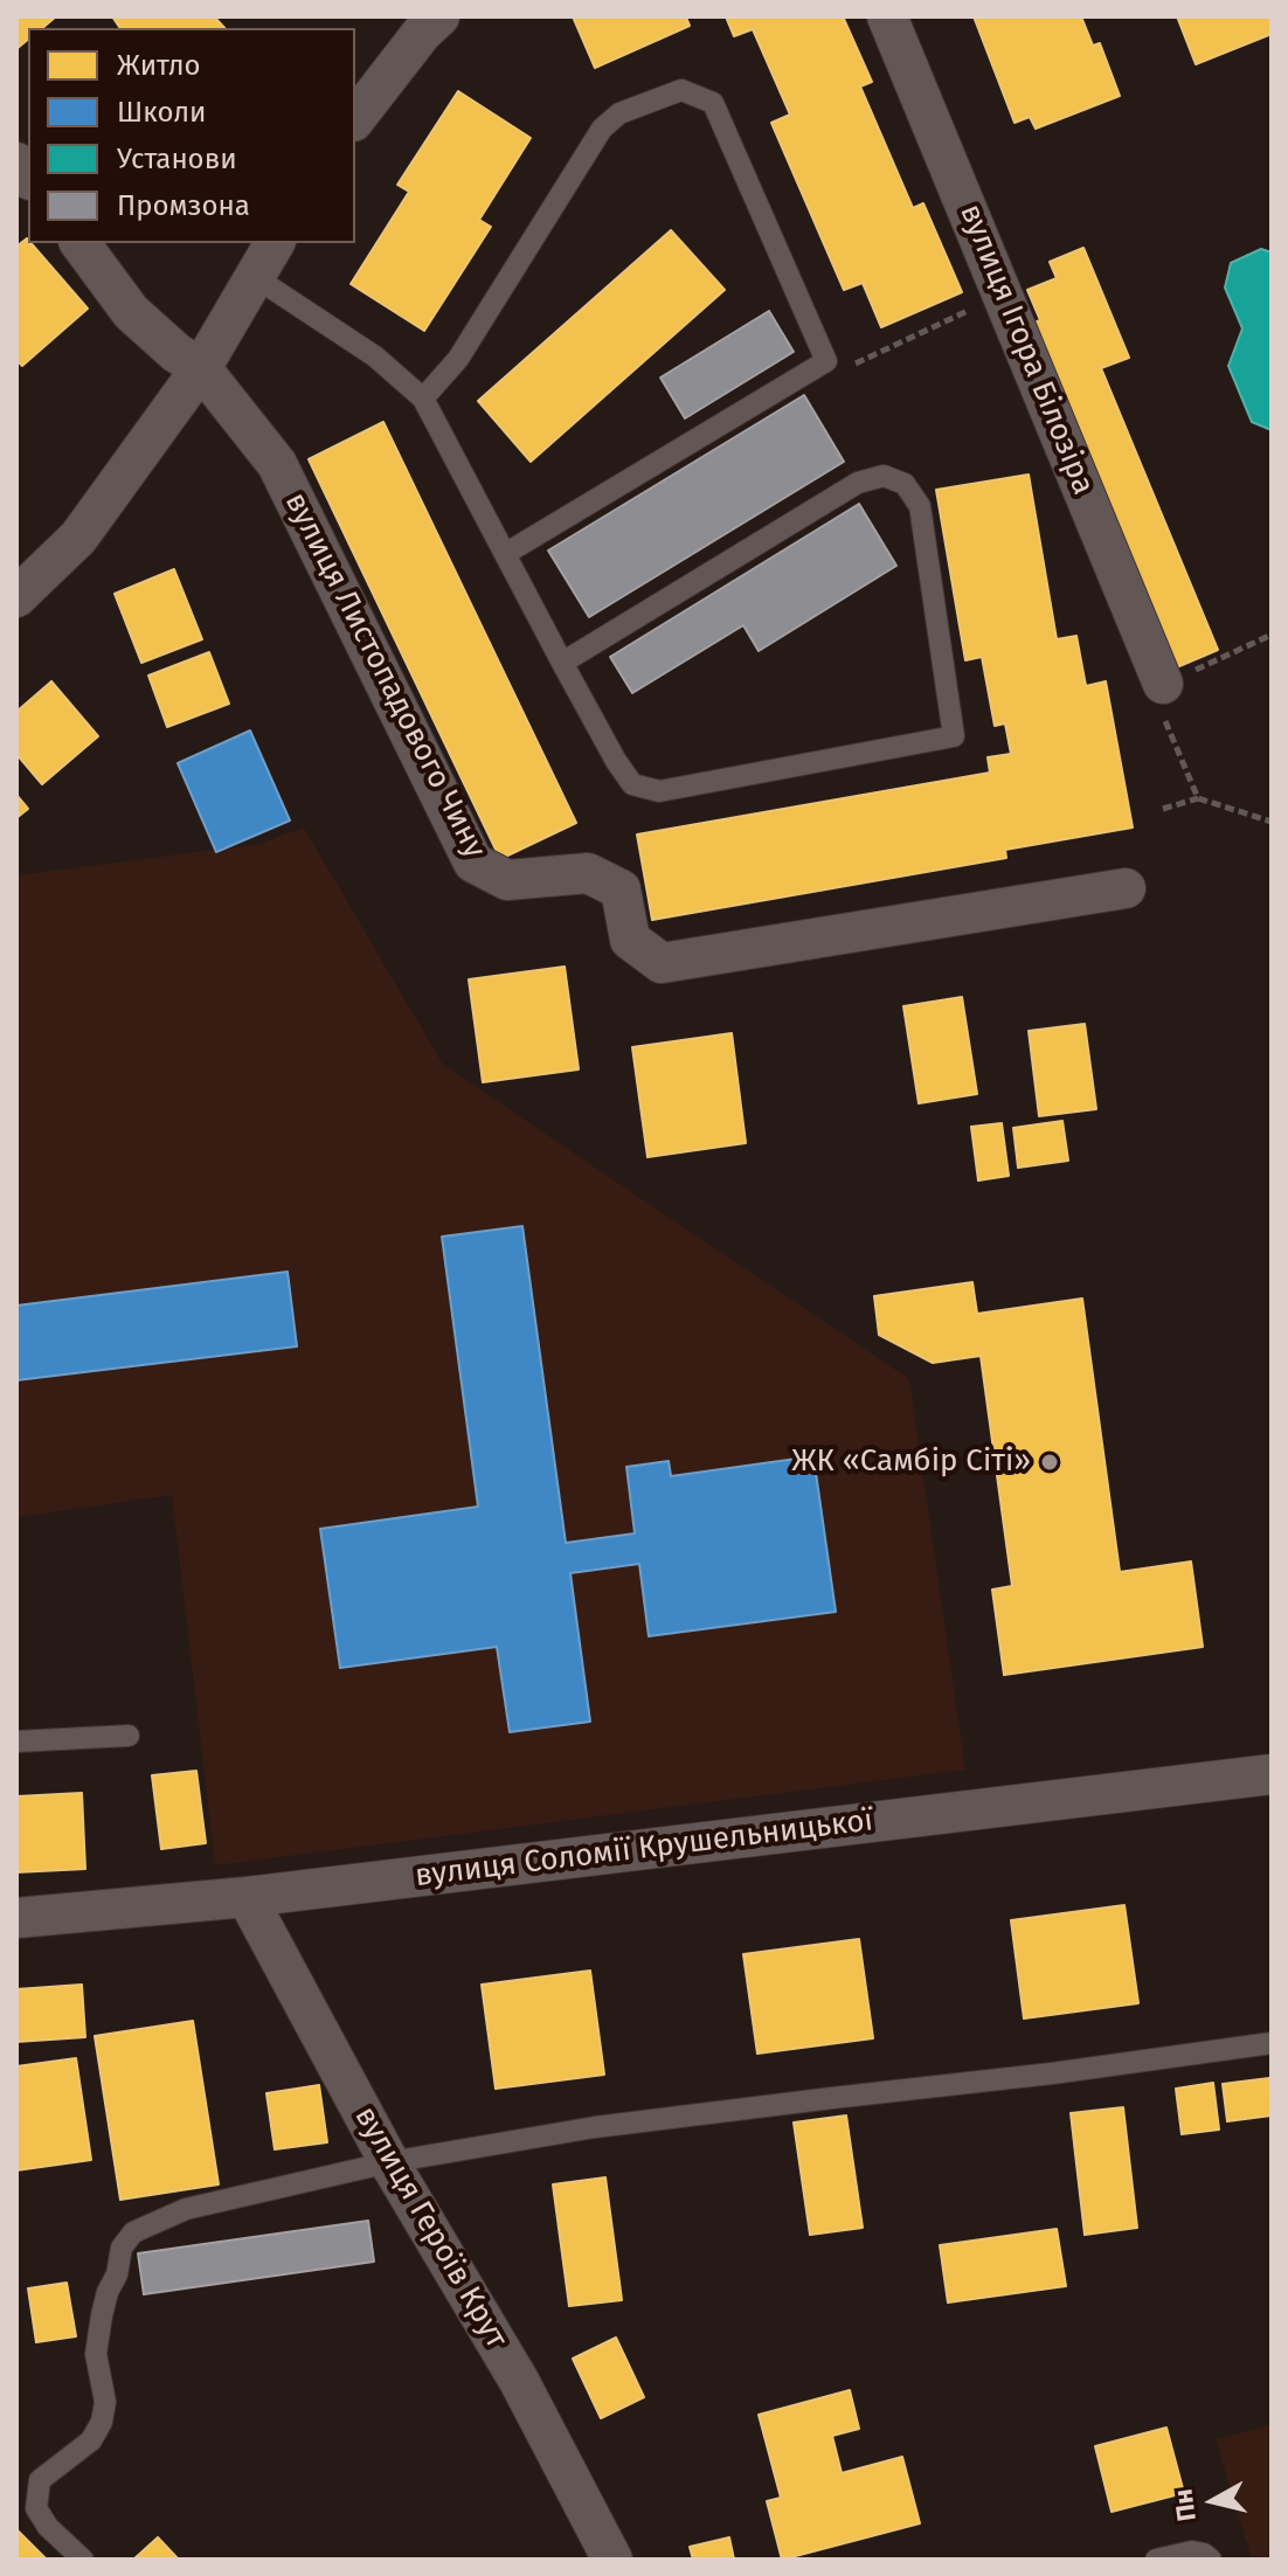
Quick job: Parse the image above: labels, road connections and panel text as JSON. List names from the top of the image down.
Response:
{
  "streets": {
    "street": [
      "вулиця Ігора Білозіра",
      "вулиця Листопадового Чину",
      "вулиця Соломії Крушельницької",
      "вулиця Героїв Крут"
    ]
  },
  "crossings": [
    ["вулиця Соломії Крушельницької", "вулиця Героїв Крут"]
  ],
  "places": ["ЖК «Самбір Сіті»"],
  "legend": [
    "Житло",
    "Школи",
    "Установи",
    "Промзона"
  ],
  "north": "left"
}
